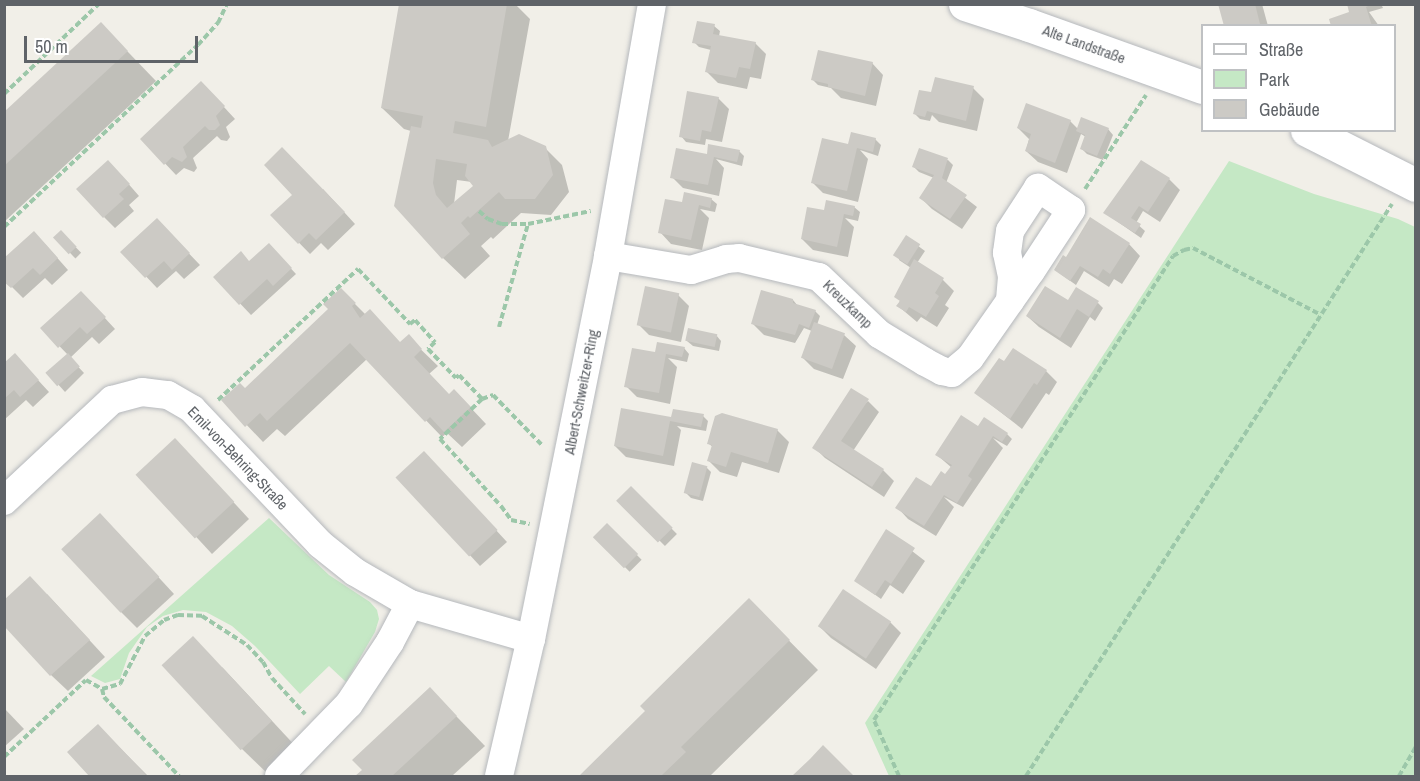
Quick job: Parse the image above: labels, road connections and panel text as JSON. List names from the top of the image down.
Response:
{
  "streets": {
    "street": [
      "Alte Landstraße",
      "Kreuzkamp",
      "Albert-Schweitzer-Ring",
      "Emil-von-Behring-Straße"
    ]
  },
  "crossings": [
    ["Kreuzkamp", "Albert-Schweitzer-Ring"],
    ["Albert-Schweitzer-Ring", "Emil-von-Behring-Straße"]
  ],
  "legend": ["Straße", "Park", "Gebäude"],
  "scale_bar": "50 m"
}
